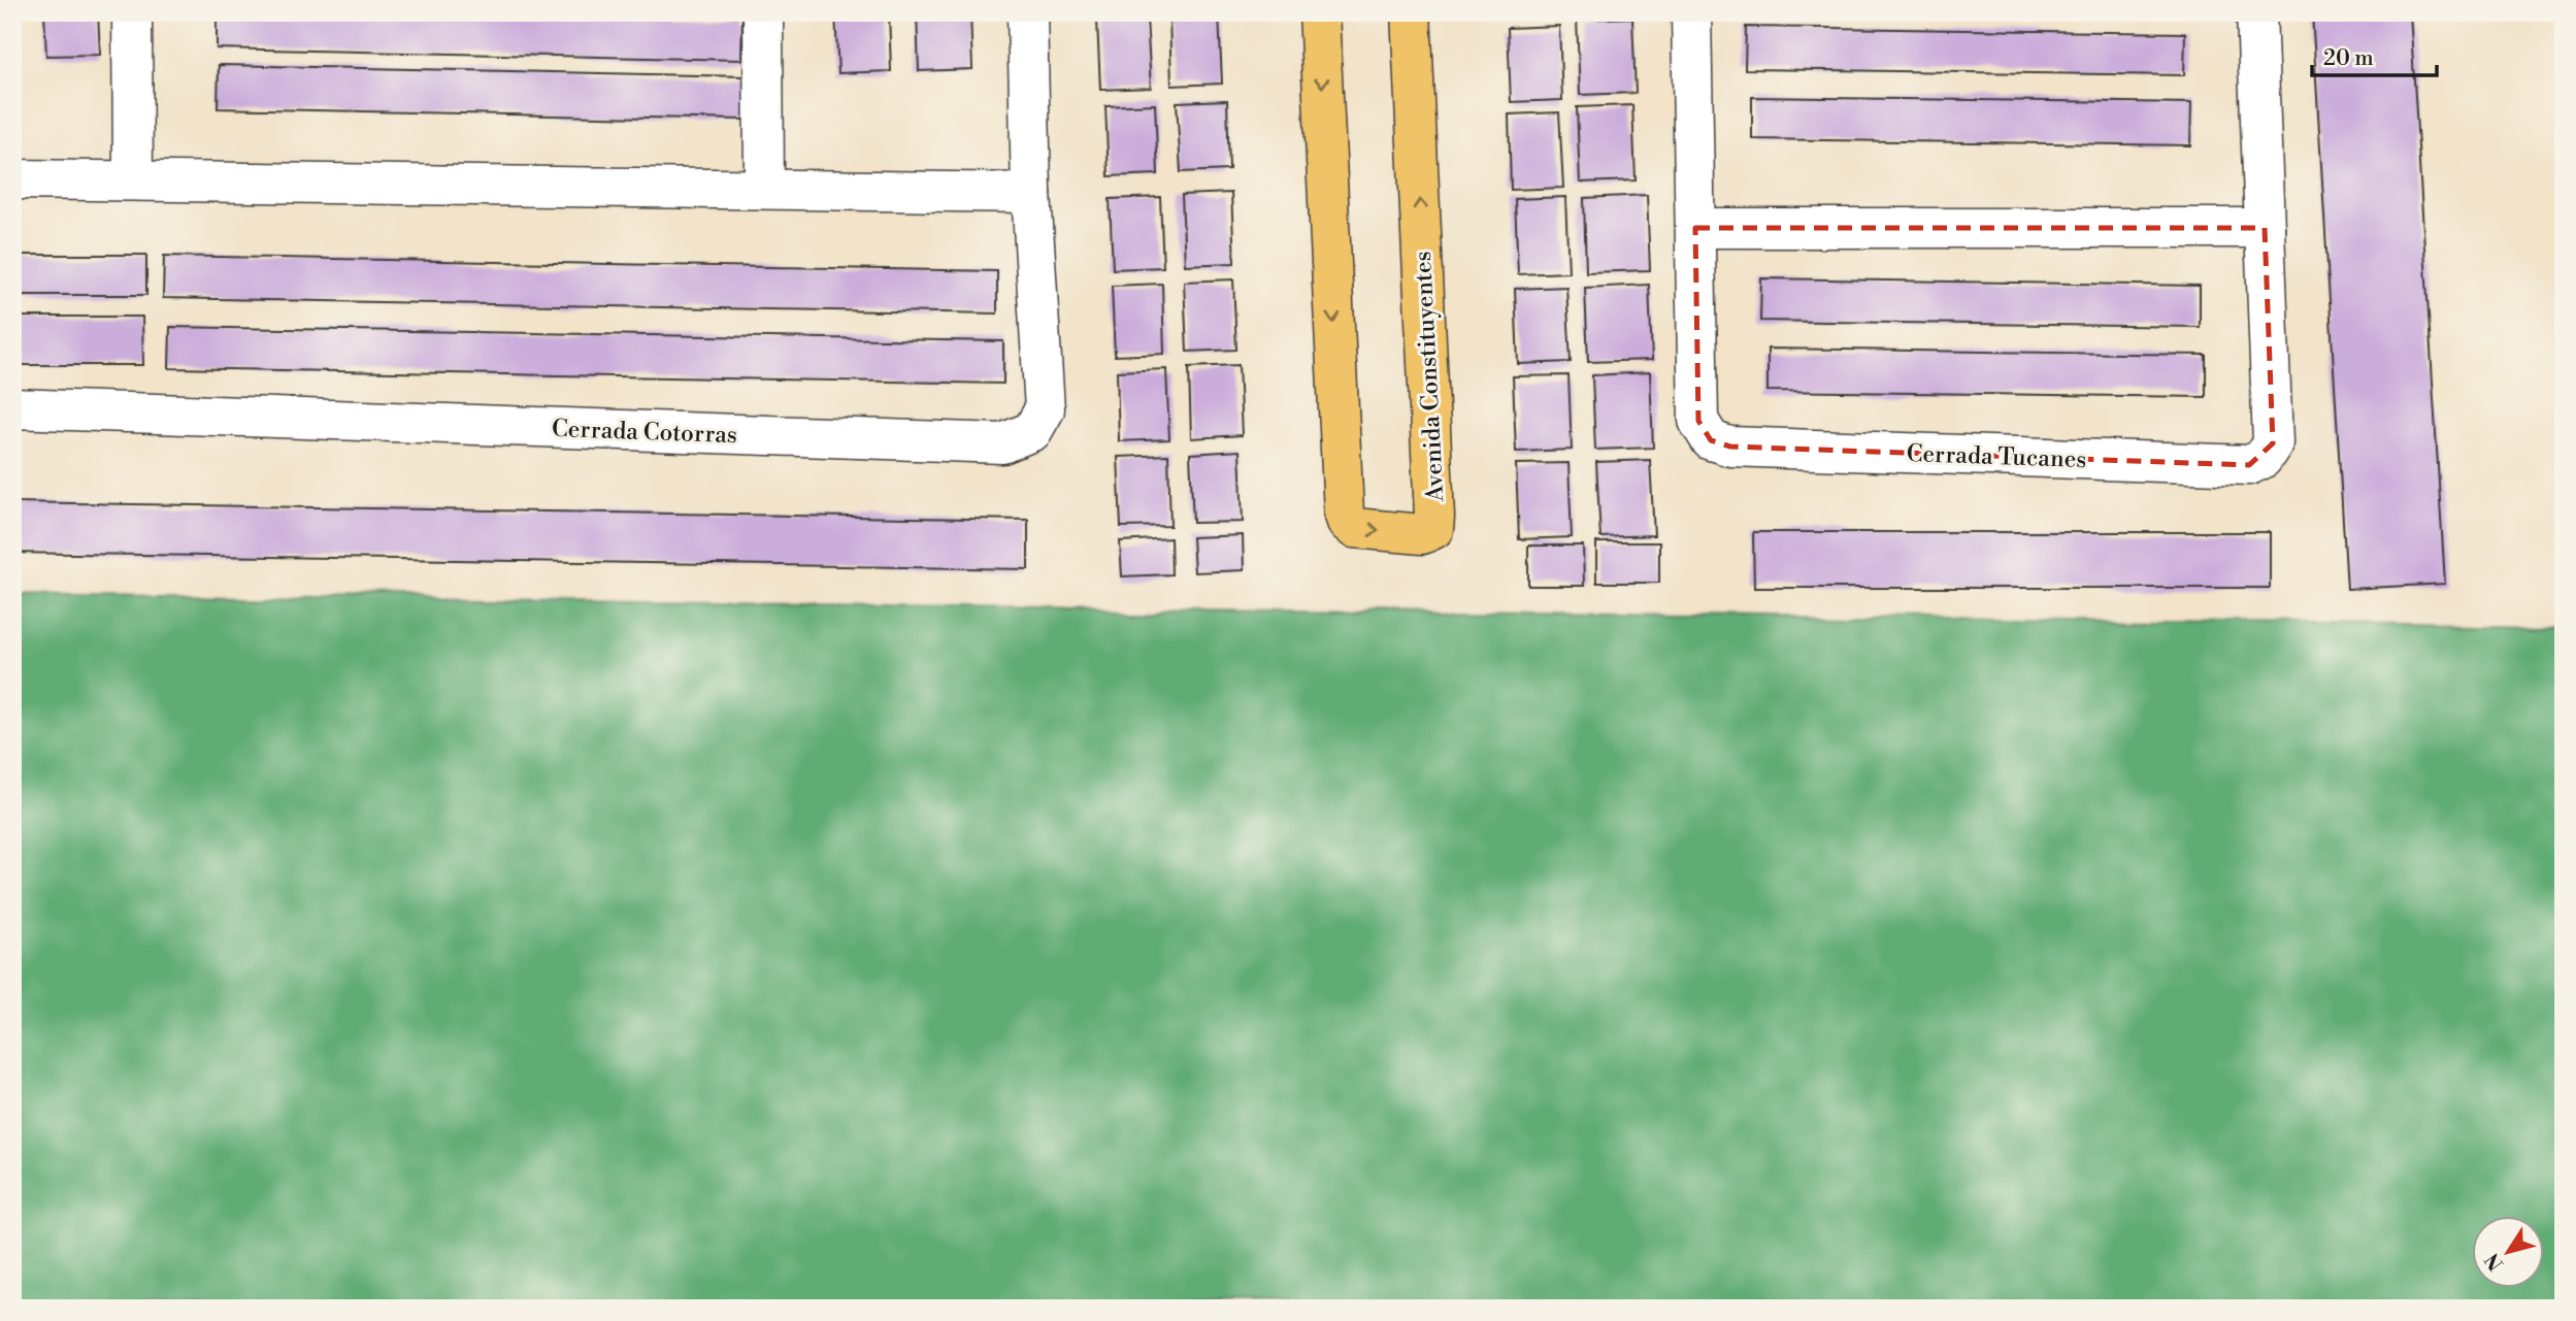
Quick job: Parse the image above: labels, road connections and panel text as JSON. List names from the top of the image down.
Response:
{
  "streets": {
    "main road": ["Avenida Constituyentes"],
    "street": ["Cerrada Cotorras", "Cerrada Tucanes"]
  },
  "scale_bar": "20 m",
  "north": "bottom left"
}
